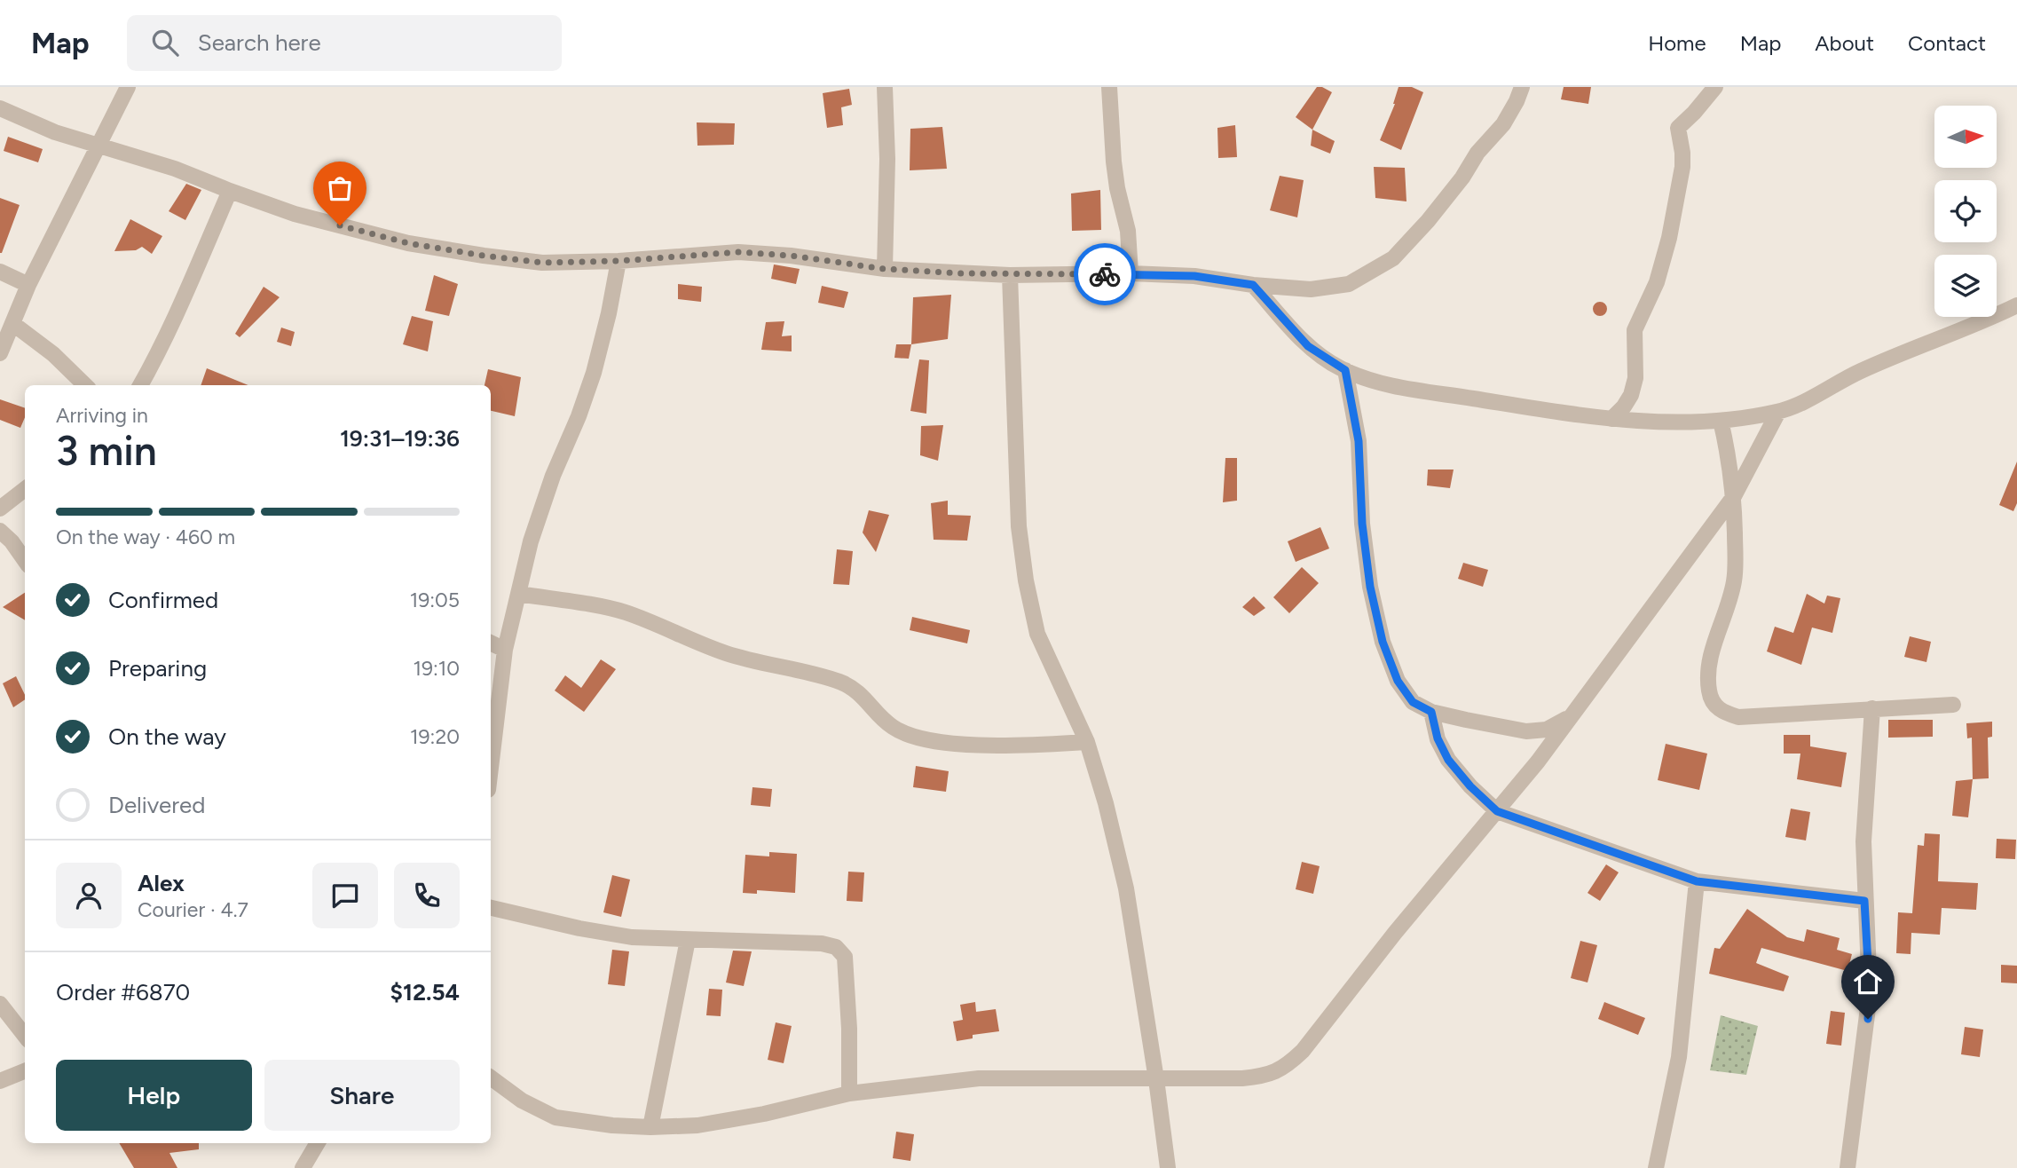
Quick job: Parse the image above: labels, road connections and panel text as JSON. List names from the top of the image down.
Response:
{
  "north": "right",
  "page": {
    "header": "Map",
    "search": "Search here",
    "nav": [
      "Home",
      "Map",
      "About",
      "Contact"
    ],
    "heading": ["3 min", "Arriving in", "19:31–19:36"],
    "panel": [
      "Alex",
      "Courier · 4.7",
      "Order #6870",
      "$12.54"
    ],
    "bar": "On the way · 460 m",
    "list": [
      ["Confirmed", "19:05"],
      ["Preparing", "19:10"],
      ["On the way", "19:20"],
      "Delivered"
    ],
    "buttons": ["Help", "Share"]
  }
}
